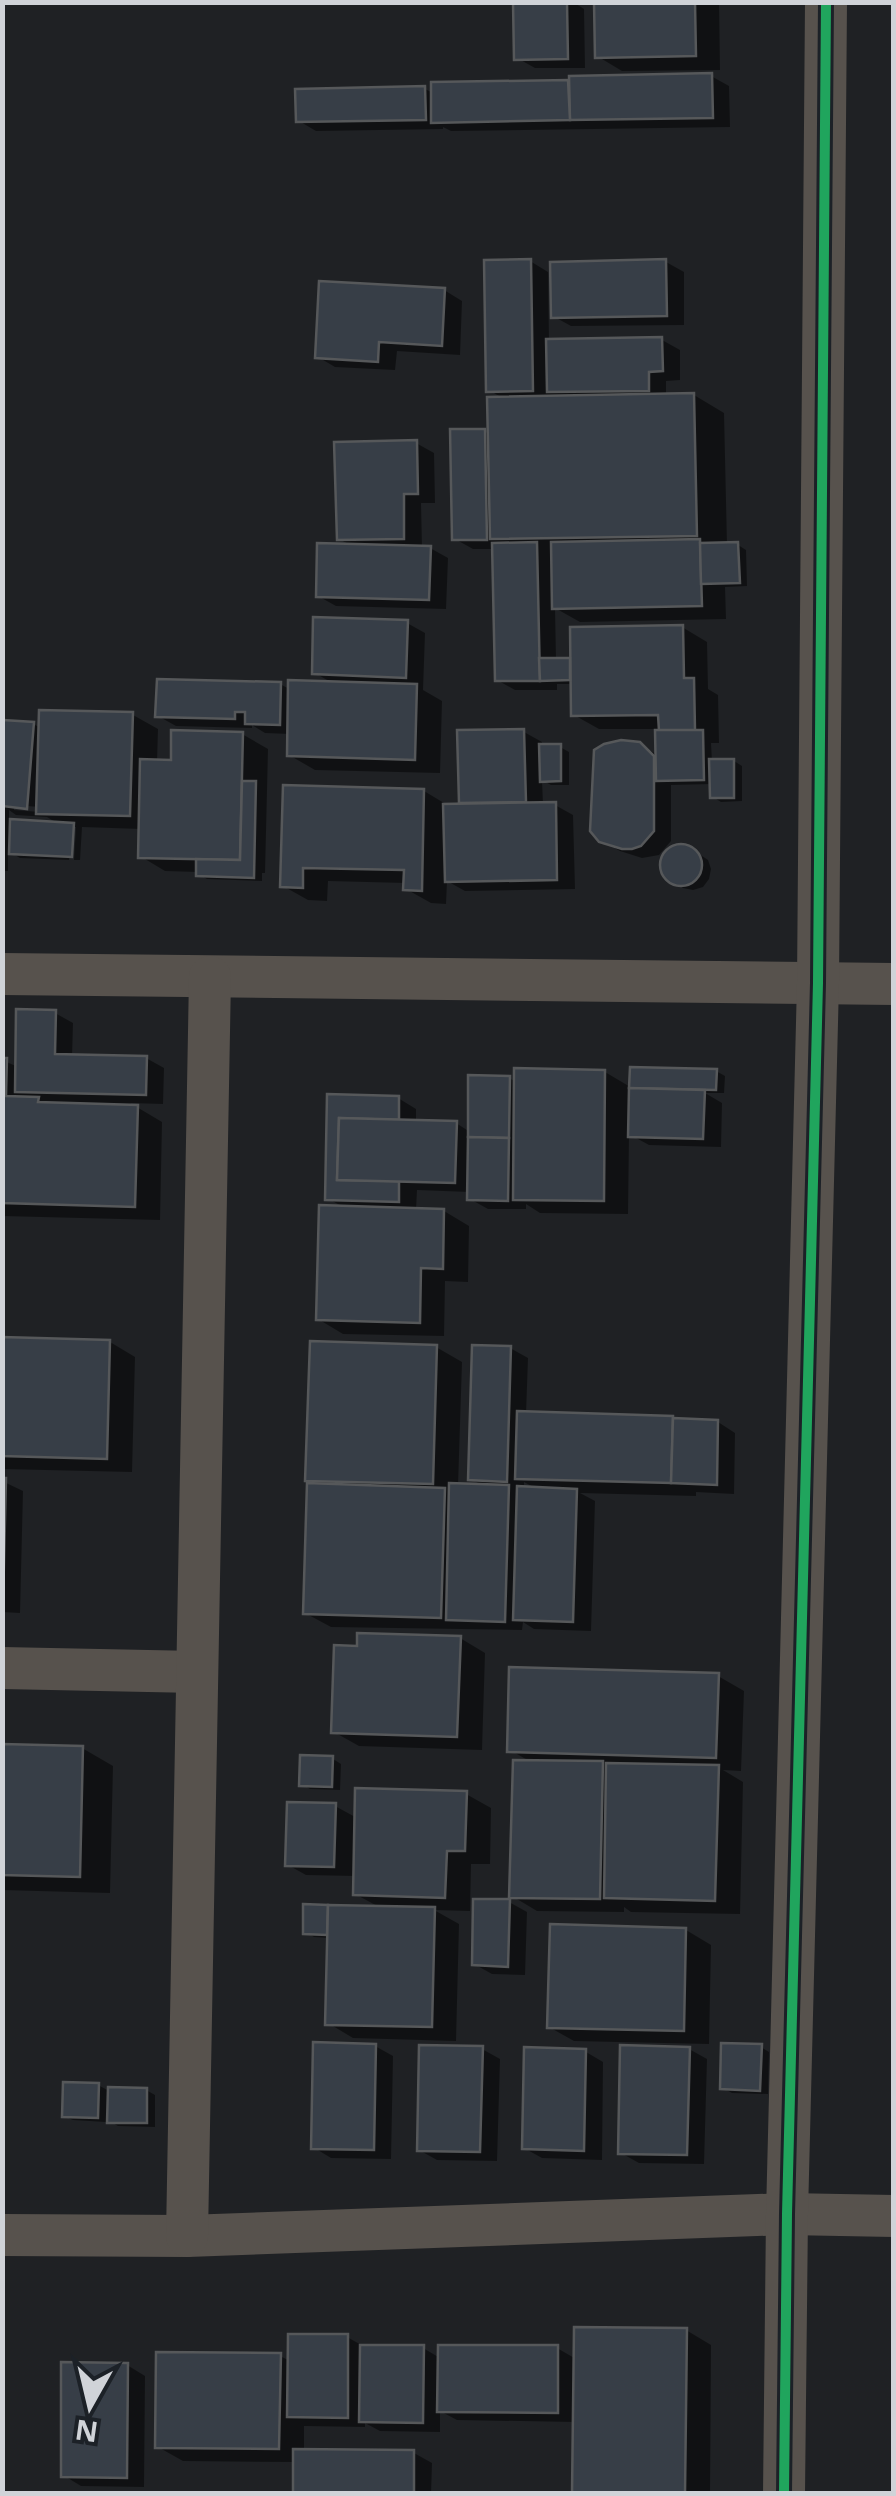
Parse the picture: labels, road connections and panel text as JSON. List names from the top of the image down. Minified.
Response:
{"north":"bottom"}
